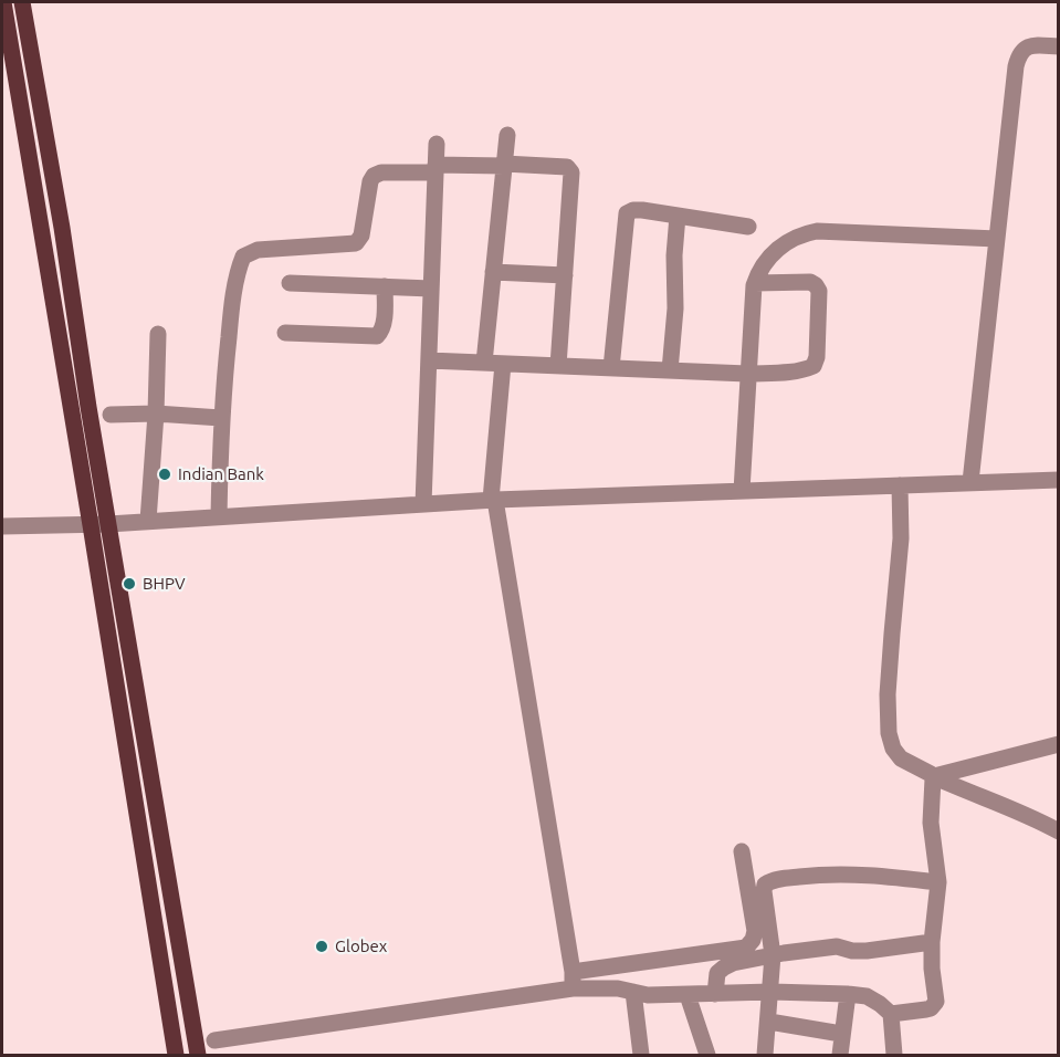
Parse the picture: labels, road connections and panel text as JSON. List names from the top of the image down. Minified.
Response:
{"places":["Indian Bank","BHPV","Globex"]}
